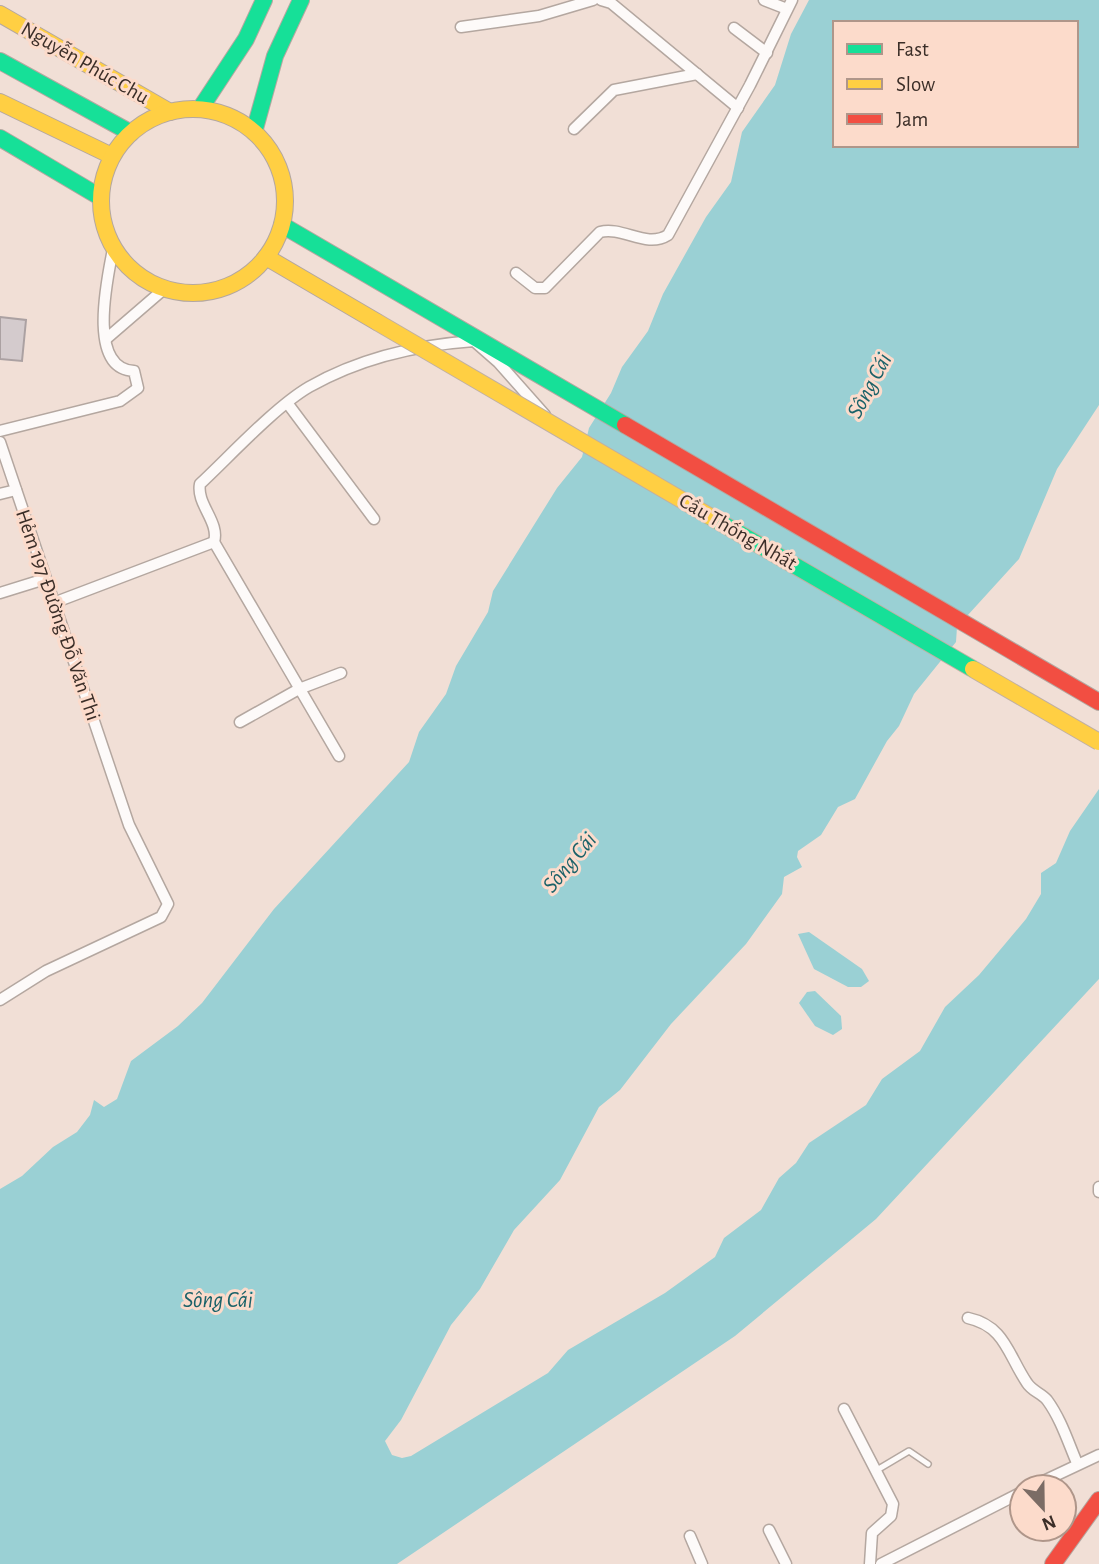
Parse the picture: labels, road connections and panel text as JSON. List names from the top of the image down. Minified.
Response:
{"streets":{"main road":["Nguyễn Phúc Chu","Cầu Thống Nhất"],"street":["Hẻm 197 Đường Đỗ Văn Thi"]},"crossings":[["Nguyễn Phúc Chu","Cầu Thống Nhất"]],"water":["Sông Cái"],"legend":["Fast","Slow","Jam"],"north":"bottom"}
